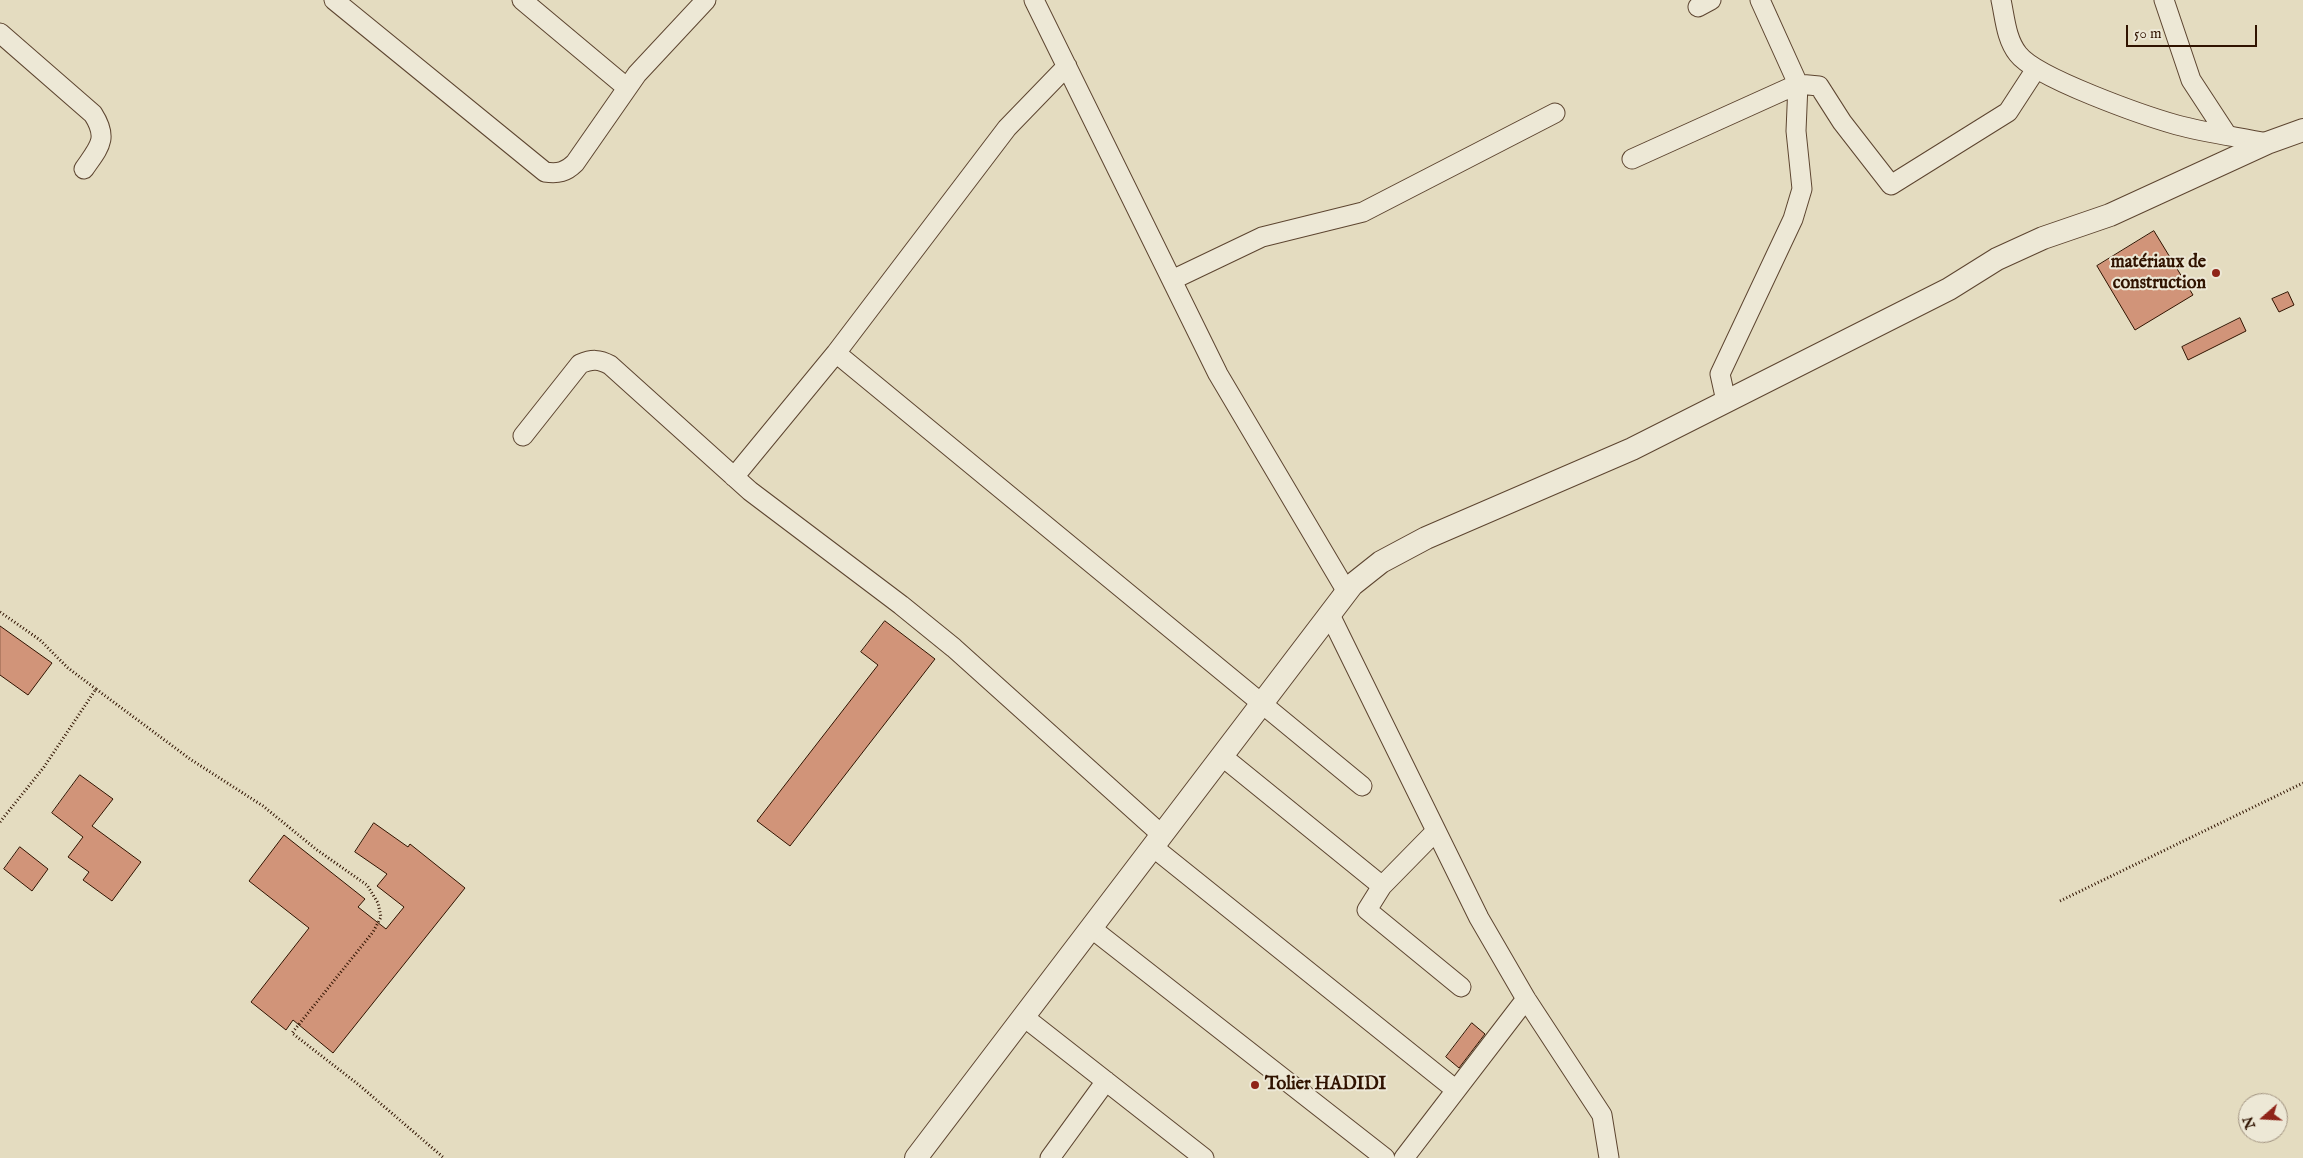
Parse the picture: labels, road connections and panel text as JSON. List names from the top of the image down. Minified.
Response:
{"places":["matériaux de construction","Tolier HADIDI"],"scale_bar":"50 m","north":"left"}
